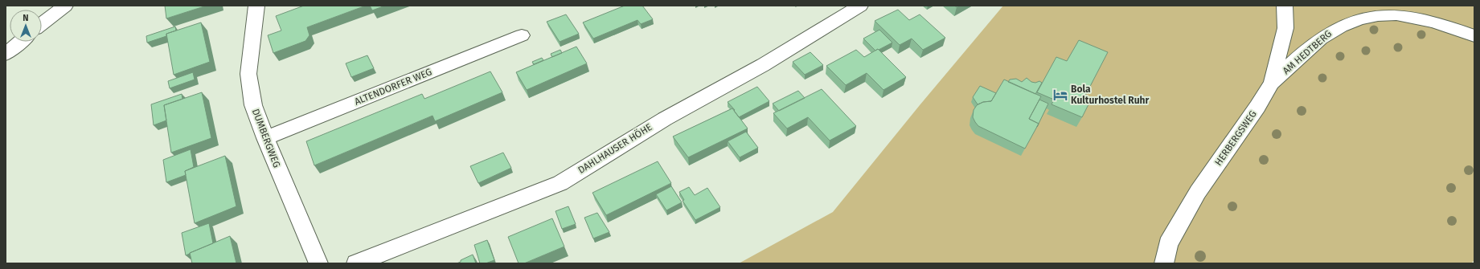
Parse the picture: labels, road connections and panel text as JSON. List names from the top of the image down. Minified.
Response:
{"streets":{"street":["AM HEDTBERG","ALTENDORFER WEG","DUMBERGWEG","HERBERGSWEG","DAHLHAUSER HÖHE"]},"crossings":[["AM HEDTBERG","HERBERGSWEG"],["ALTENDORFER WEG","DUMBERGWEG"]],"places":{"hotel":["Bola Kulturhostel Ruhr"]},"north":"top"}
